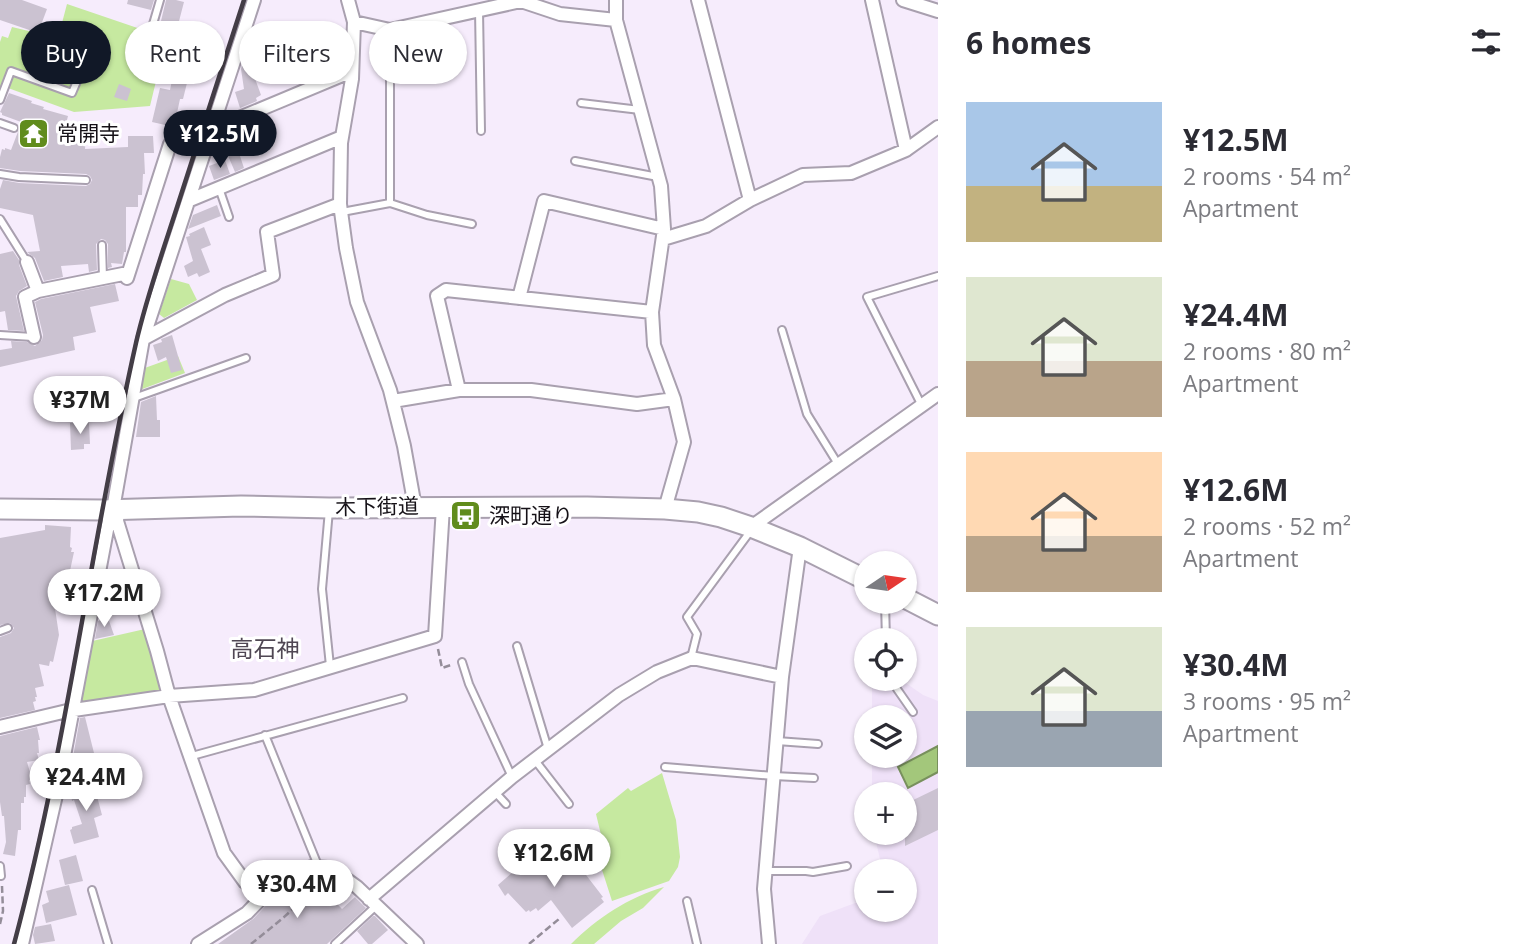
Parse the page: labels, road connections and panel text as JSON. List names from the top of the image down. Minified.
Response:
{"streets":{"main road":["木下街道"]},"districts":["高石神"],"places":{"temple":["常開寺"],"bus stop":["深町通り"]},"north":"right","page":{"heading":"6 homes","chip":["Buy","Rent","Filters","New"],"list":[{"name":"¥12.5M","note":"2 rooms · 54 m² · Apartment"},{"name":"¥24.4M","note":"2 rooms · 80 m² · Apartment"},{"name":"¥12.6M","note":"2 rooms · 52 m² · Apartment"},{"name":"¥30.4M","note":"3 rooms · 95 m² · Apartment"}],"price":["¥12.5M","¥37M","¥17.2M","¥24.4M","¥12.6M","¥30.4M"],"map_buttons":["+","−"]}}
